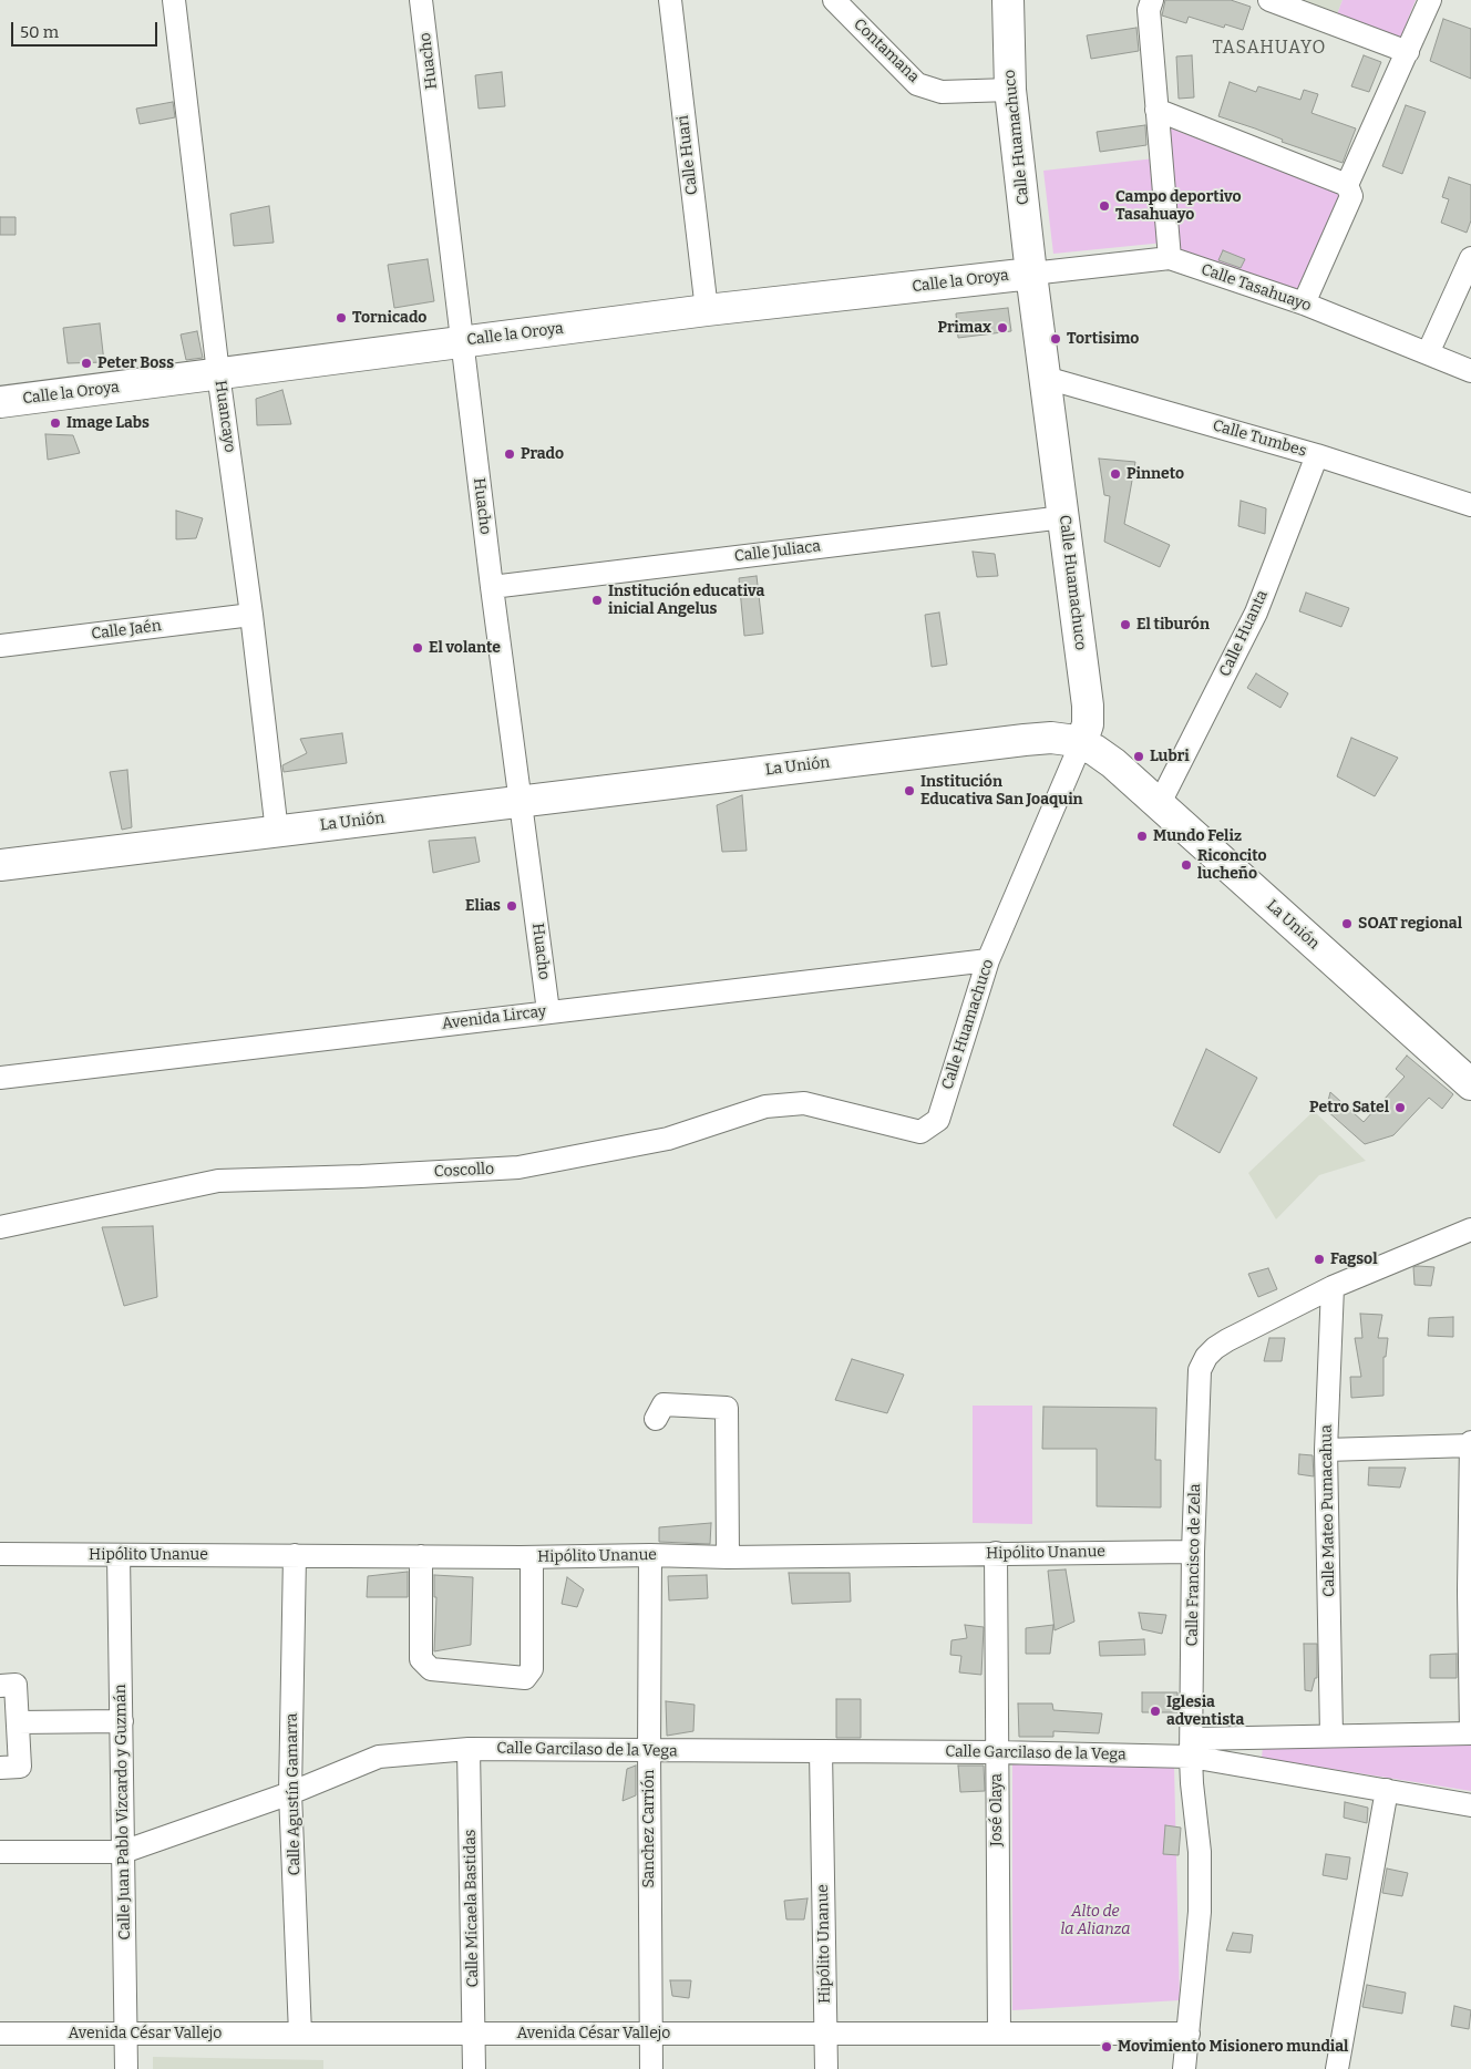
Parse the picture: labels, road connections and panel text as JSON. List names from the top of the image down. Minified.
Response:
{"streets":{"street":["Contamana","Huacho","Calle Huamachuco","Calle Huari","Calle la Oroya","Calle Tasahuayo","Huancayo","Calle Tumbes","Calle Juliaca","Calle Jaén","Calle Huanta","La Unión","Avenida Lircay","Coscollo","Calle Mateo Pumacahua","Hipólito Unanue","Calle Francisco de Zela","Calle Garcilaso de la Vega","Calle Agustín Gamarra","José Olaya","Calle Juan Pablo Vizcardo y Guzmán","Sanchez Carrión","Calle Micaela Bastidas","Avenida César Vallejo"]},"crossings":[["Contamana","Calle Huamachuco"],["Huacho","Calle la Oroya"],["Huacho","Calle Juliaca"],["Huacho","La Unión"],["Huacho","Avenida Lircay"],["Calle Huamachuco","Calle la Oroya"],["Calle Huamachuco","Calle Tasahuayo"],["Calle Huamachuco","Calle Tumbes"],["Calle Huamachuco","Calle Juliaca"],["Calle Huamachuco","La Unión"],["Calle Huamachuco","Avenida Lircay"],["Calle Huamachuco","Coscollo"],["Calle Huari","Calle la Oroya"],["Calle la Oroya","Calle Tasahuayo"],["Calle la Oroya","Huancayo"],["Huancayo","Calle Jaén"],["Huancayo","La Unión"],["Calle Tumbes","Calle Huanta"],["Calle Huanta","La Unión"],["Calle Mateo Pumacahua","Calle Francisco de Zela"],["Hipólito Unanue","Calle Francisco de Zela"],["Hipólito Unanue","Calle Garcilaso de la Vega"],["Hipólito Unanue","Calle Agustín Gamarra"],["Hipólito Unanue","José Olaya"],["Hipólito Unanue","Calle Juan Pablo Vizcardo y Guzmán"],["Hipólito Unanue","Sanchez Carrión"],["Hipólito Unanue","Avenida César Vallejo"],["Calle Francisco de Zela","Calle Garcilaso de la Vega"],["Calle Francisco de Zela","Avenida César Vallejo"],["Calle Garcilaso de la Vega","Calle Agustín Gamarra"],["Calle Garcilaso de la Vega","José Olaya"],["Calle Garcilaso de la Vega","Calle Juan Pablo Vizcardo y Guzmán"],["Calle Garcilaso de la Vega","Sanchez Carrión"],["Calle Garcilaso de la Vega","Calle Micaela Bastidas"],["Calle Agustín Gamarra","Avenida César Vallejo"],["José Olaya","Avenida César Vallejo"],["Calle Juan Pablo Vizcardo y Guzmán","Avenida César Vallejo"],["Sanchez Carrión","Avenida César Vallejo"],["Calle Micaela Bastidas","Avenida César Vallejo"]],"districts":["TASAHUAYO"],"parks":["Alto de la Alianza"],"places":["Campo deportivo Tasahuayo","Tornicado","Primax","Tortisimo","Peter Boss","Image Labs","Prado","Pinneto","Institución educativa inicial Angelus","El tiburón","El volante","Lubri","Institución Educativa San Joaquin","Mundo Feliz","Riconcito lucheño","Elias","SOAT regional","Petro Satel","Fagsol","Iglesia adventista","Movimiento Misionero mundial"],"scale_bar":"50 m"}
